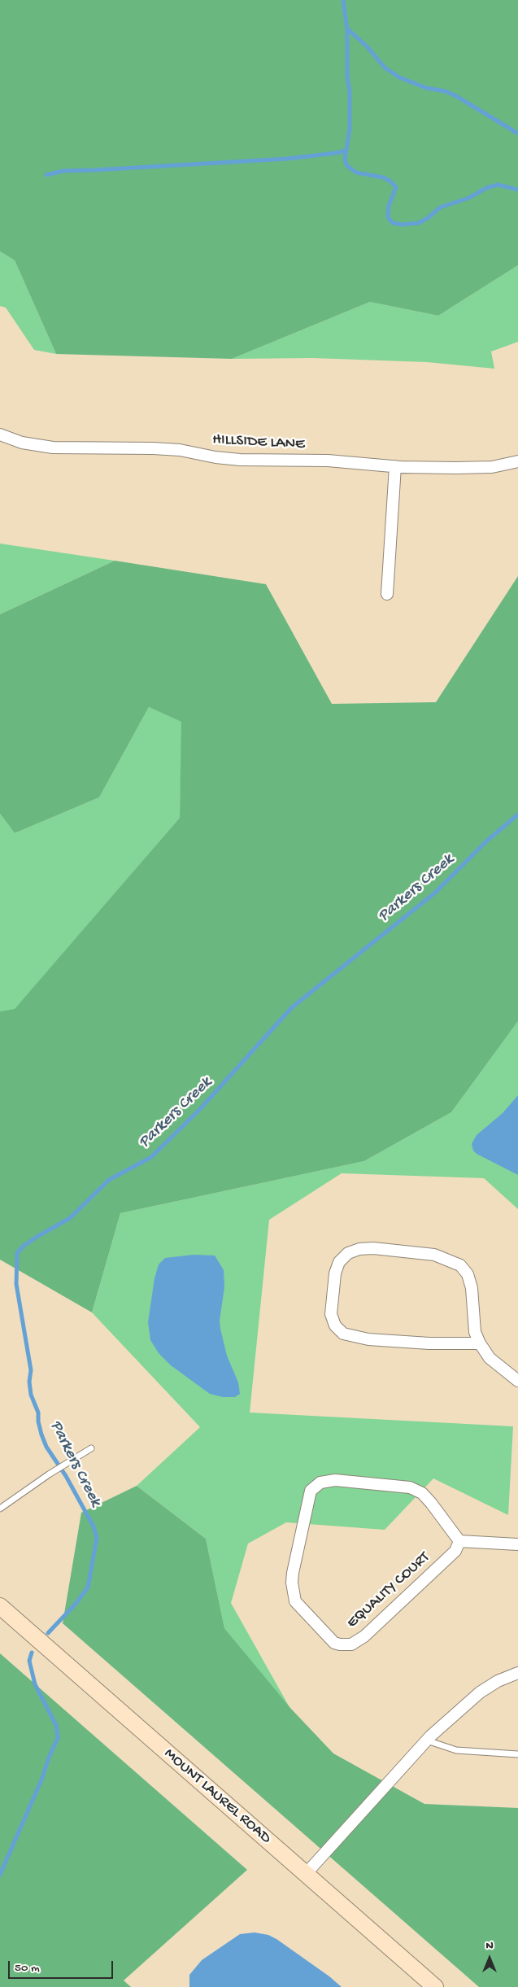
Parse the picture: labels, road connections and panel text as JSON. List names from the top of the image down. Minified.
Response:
{"streets":{"main road":["MOUNT LAUREL ROAD"],"street":["HILLSIDE LANE","EQUALITY COURT"]},"water":["Parkers Creek"],"scale_bar":"50 m","north":"top"}
